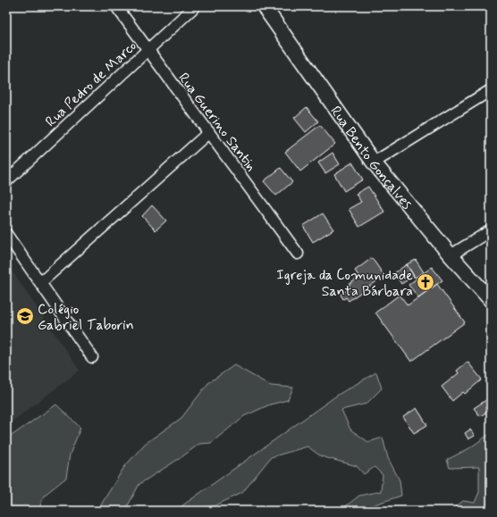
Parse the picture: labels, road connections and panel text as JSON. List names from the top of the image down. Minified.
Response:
{"streets":{"street":["Rua Pedro de Marco","Rua Guerino Santin","Rua Bento Gonçalves"]},"crossings":[["Rua Pedro de Marco","Rua Guerino Santin"]],"places":{"church":["Igreja da Comunidade Santa Bárbara"],"school or university":["Colégio Gabriel Taborin"]}}
